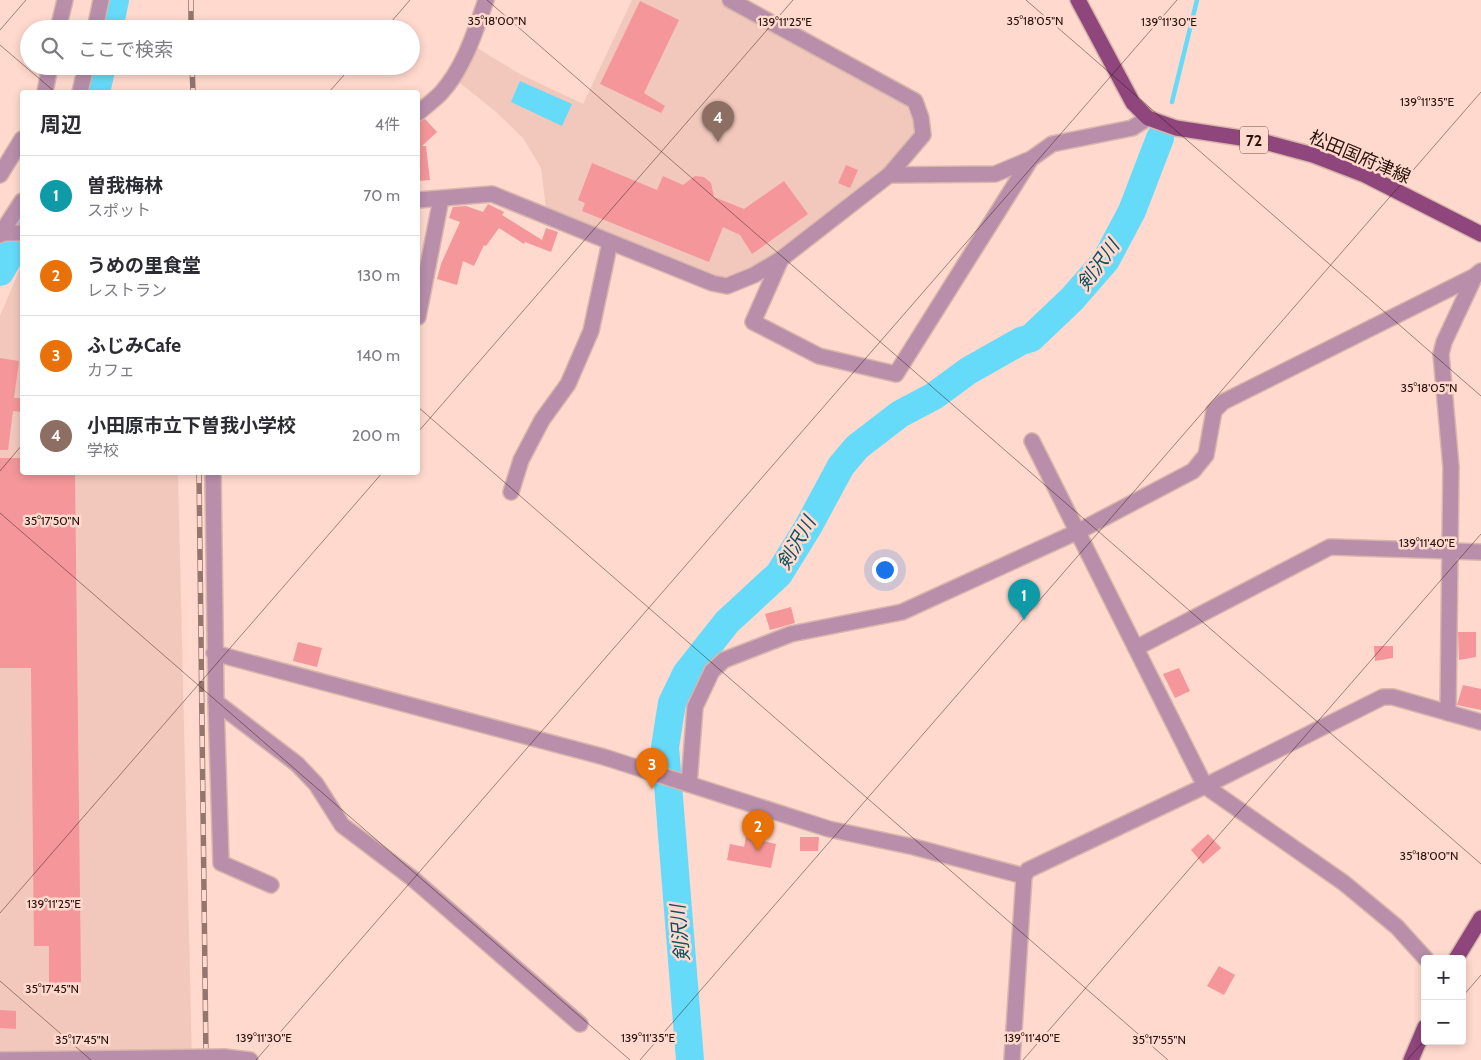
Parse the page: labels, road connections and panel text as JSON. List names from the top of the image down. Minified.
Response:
{"streets":{"main road":["72","松田国府津線"]},"water":["剣沢川"],"page":{"search":"ここで検索","heading":["周辺","4件"],"pins":["4","1","3","2"],"list":[{"mark":"1","name":"曽我梅林","note":"スポット","value":"70 m"},{"mark":"2","name":"うめの里食堂","note":"レストラン","value":"130 m"},{"mark":"3","name":"ふじみCafe","note":"カフェ","value":"140 m"},{"mark":"4","name":"小田原市立下曽我小学校","note":"学校","value":"200 m"}],"map_buttons":["+","−"]},"coordinates":["35°18'00\"N","35°18'05\"N","139°11'25\"E","139°11'30\"E","139°11'35\"E","35°17'50\"N","139°11'40\"E","35°17'45\"N","35°17'55\"N"]}
